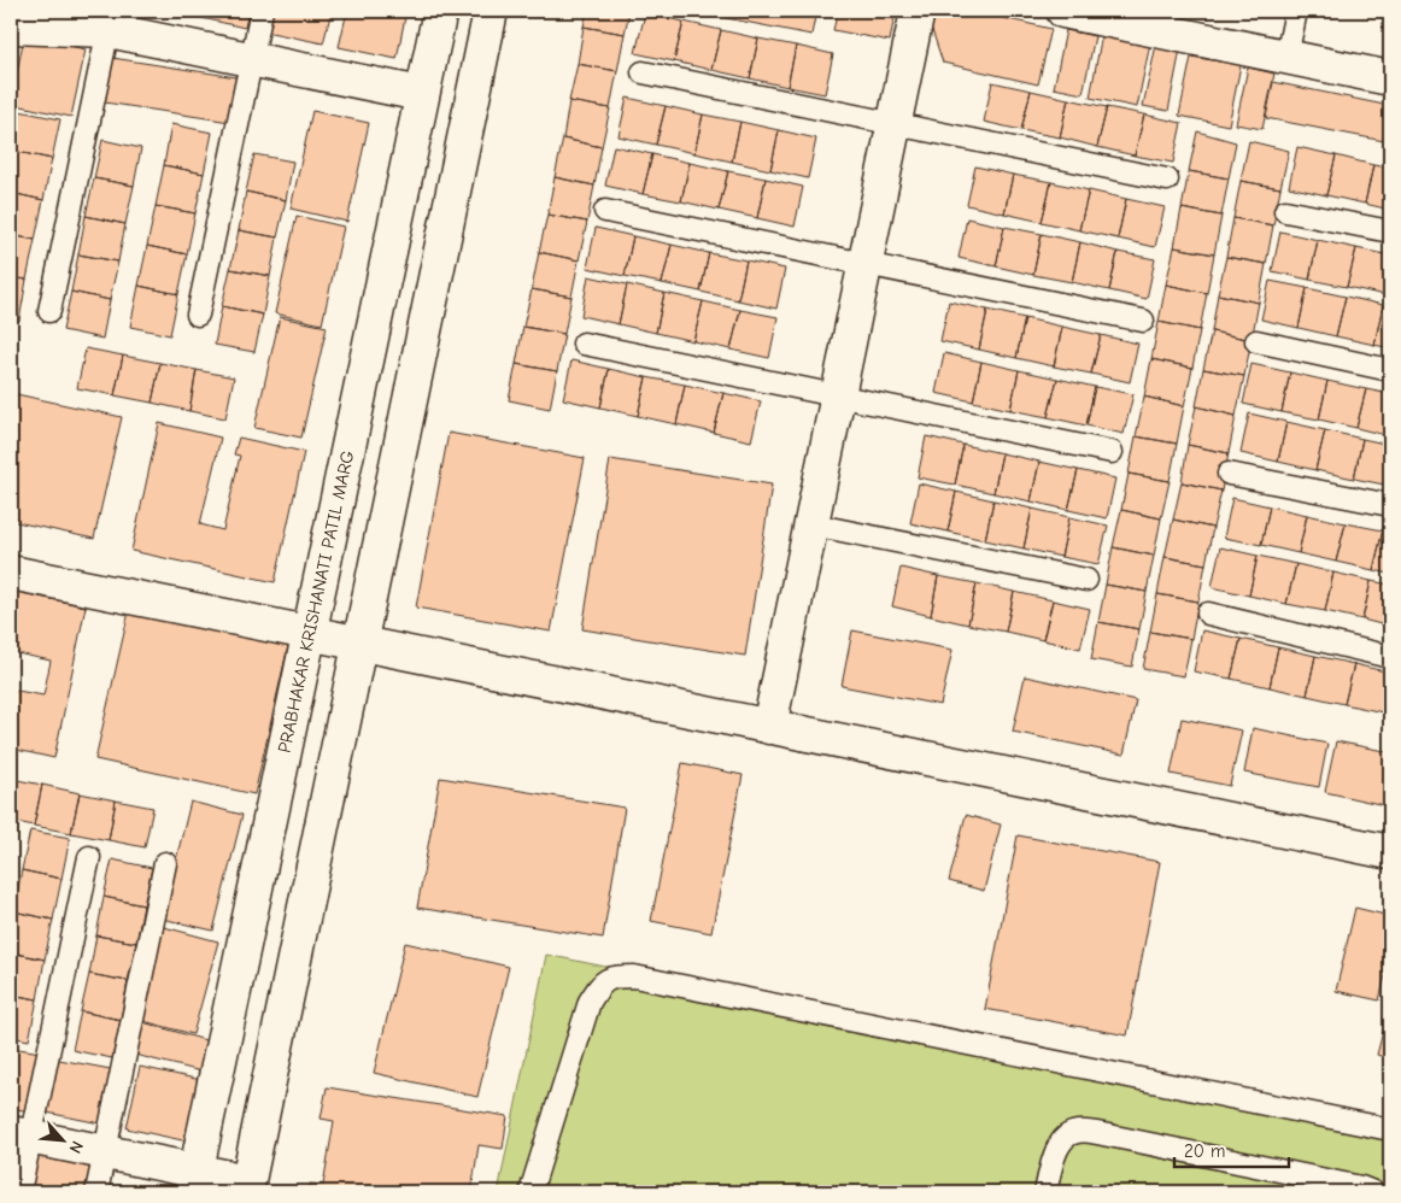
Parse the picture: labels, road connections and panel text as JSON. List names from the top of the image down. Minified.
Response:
{"streets":{"street":["PRABHAKAR KRISHANATI PATIL MARG"]},"scale_bar":"20 m","north":"bottom right"}
